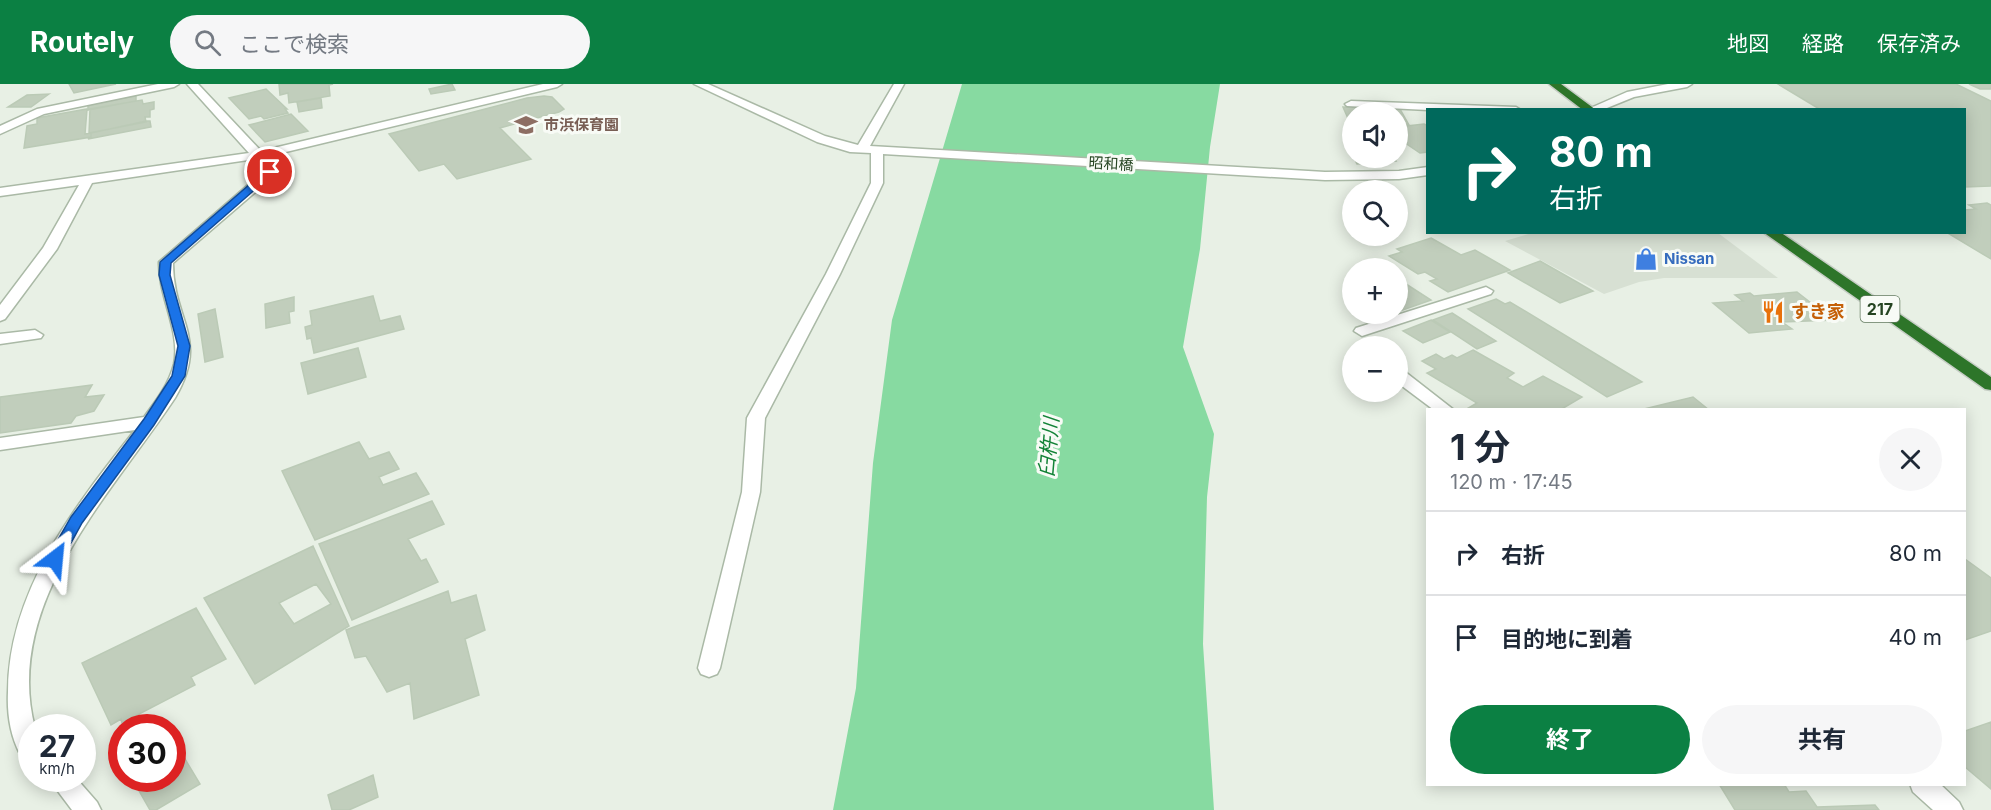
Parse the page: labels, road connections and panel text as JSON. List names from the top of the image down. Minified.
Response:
{"streets":{"highway":["217"],"street":["昭和橋"]},"water":["臼杵川"],"places":{"school or university":["市浜保育園"],"shop":["Nissan"],"restaurant":["すき家"]},"page":{"header":"Routely","search":"ここで検索","nav":["地図","経路","保存済み"],"map_buttons":["+","−"],"turn":["80 m","右折"],"heading":["1 分","120 m · 17:45"],"list":[{"name":"右折","value":"80 m"},{"name":"目的地に到着","value":"40 m"}],"buttons":["終了","共有"],"speed":"27 km/h","limit":"30"}}
